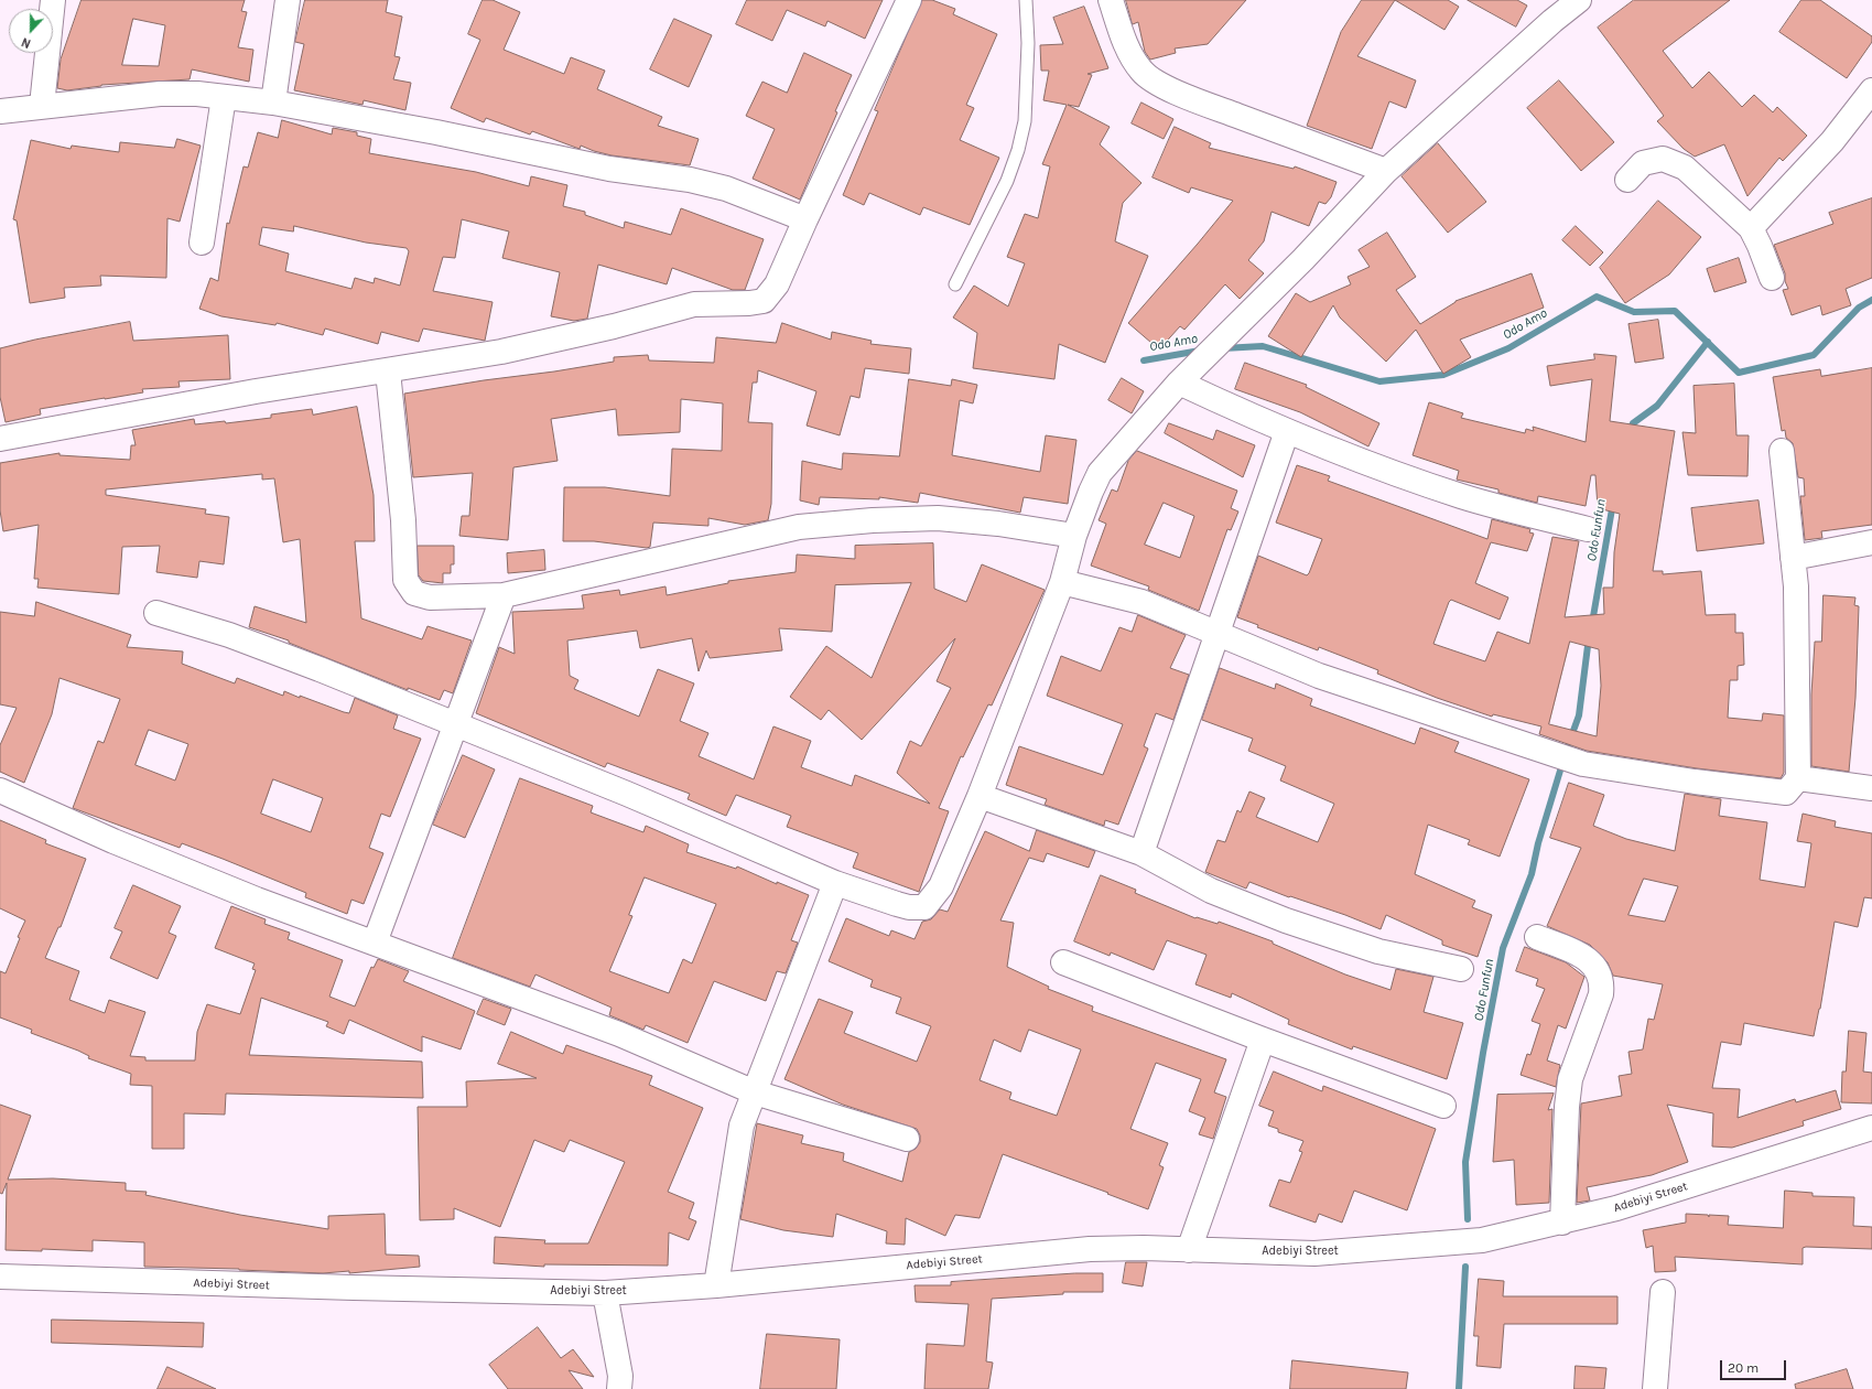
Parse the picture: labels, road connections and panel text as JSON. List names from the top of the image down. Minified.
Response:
{"streets":{"street":["Adebiyi Street"]},"water":["Odo Amo","Odo Funfun"],"scale_bar":"20 m","north":"bottom"}
